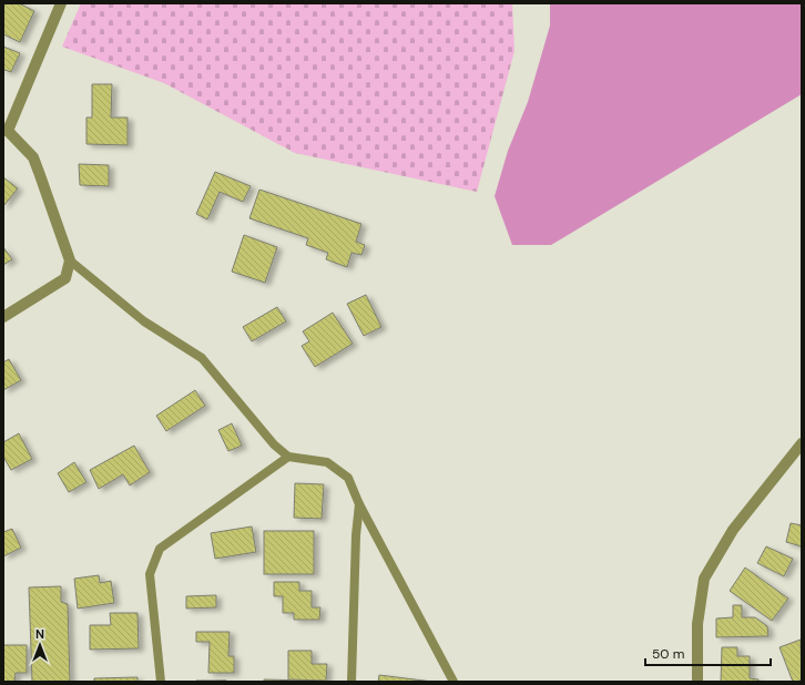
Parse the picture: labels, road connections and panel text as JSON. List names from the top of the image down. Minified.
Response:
{"scale_bar":"50 m","north":"top"}
